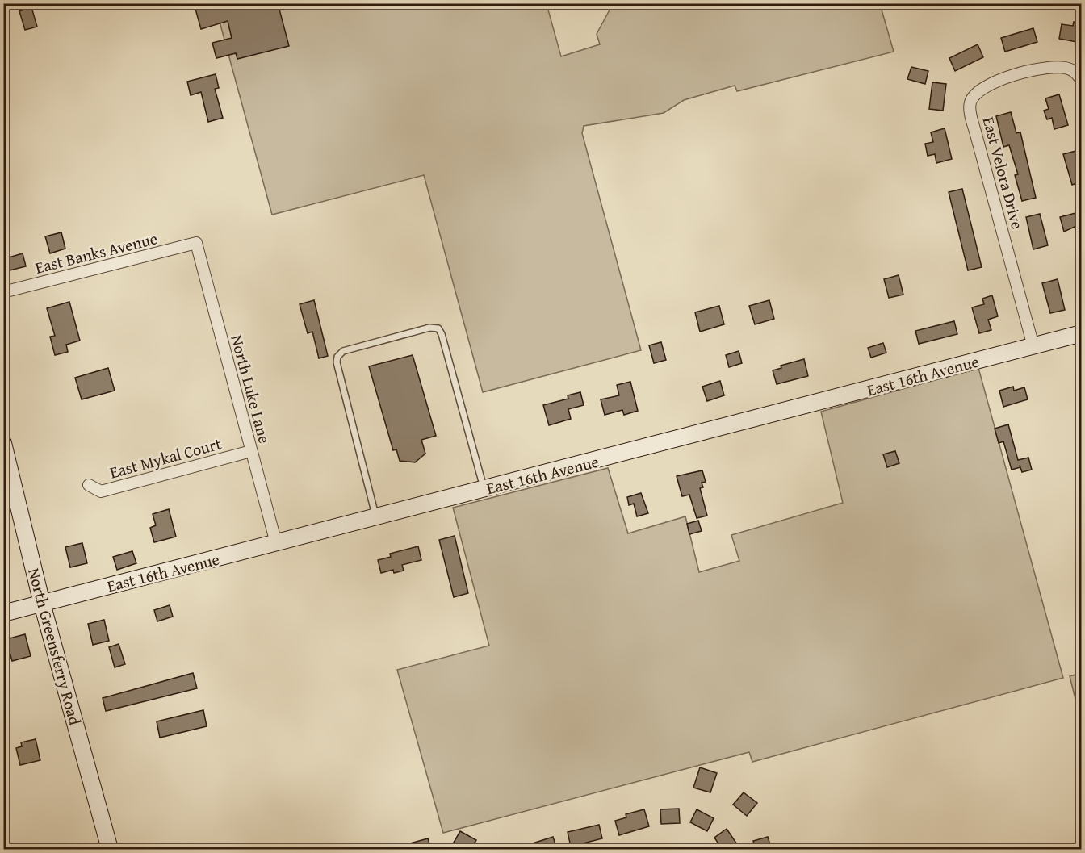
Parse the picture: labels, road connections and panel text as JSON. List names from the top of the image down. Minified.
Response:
{"streets":{"street":["East Velora Drive","East Banks Avenue","East 16th Avenue","North Luke Lane","East Mykal Court","North Greensferry Road"]},"crossings":[["East Velora Drive","East 16th Avenue"],["East Banks Avenue","North Luke Lane"],["East 16th Avenue","North Luke Lane"],["East 16th Avenue","North Greensferry Road"],["North Luke Lane","East Mykal Court"]]}
